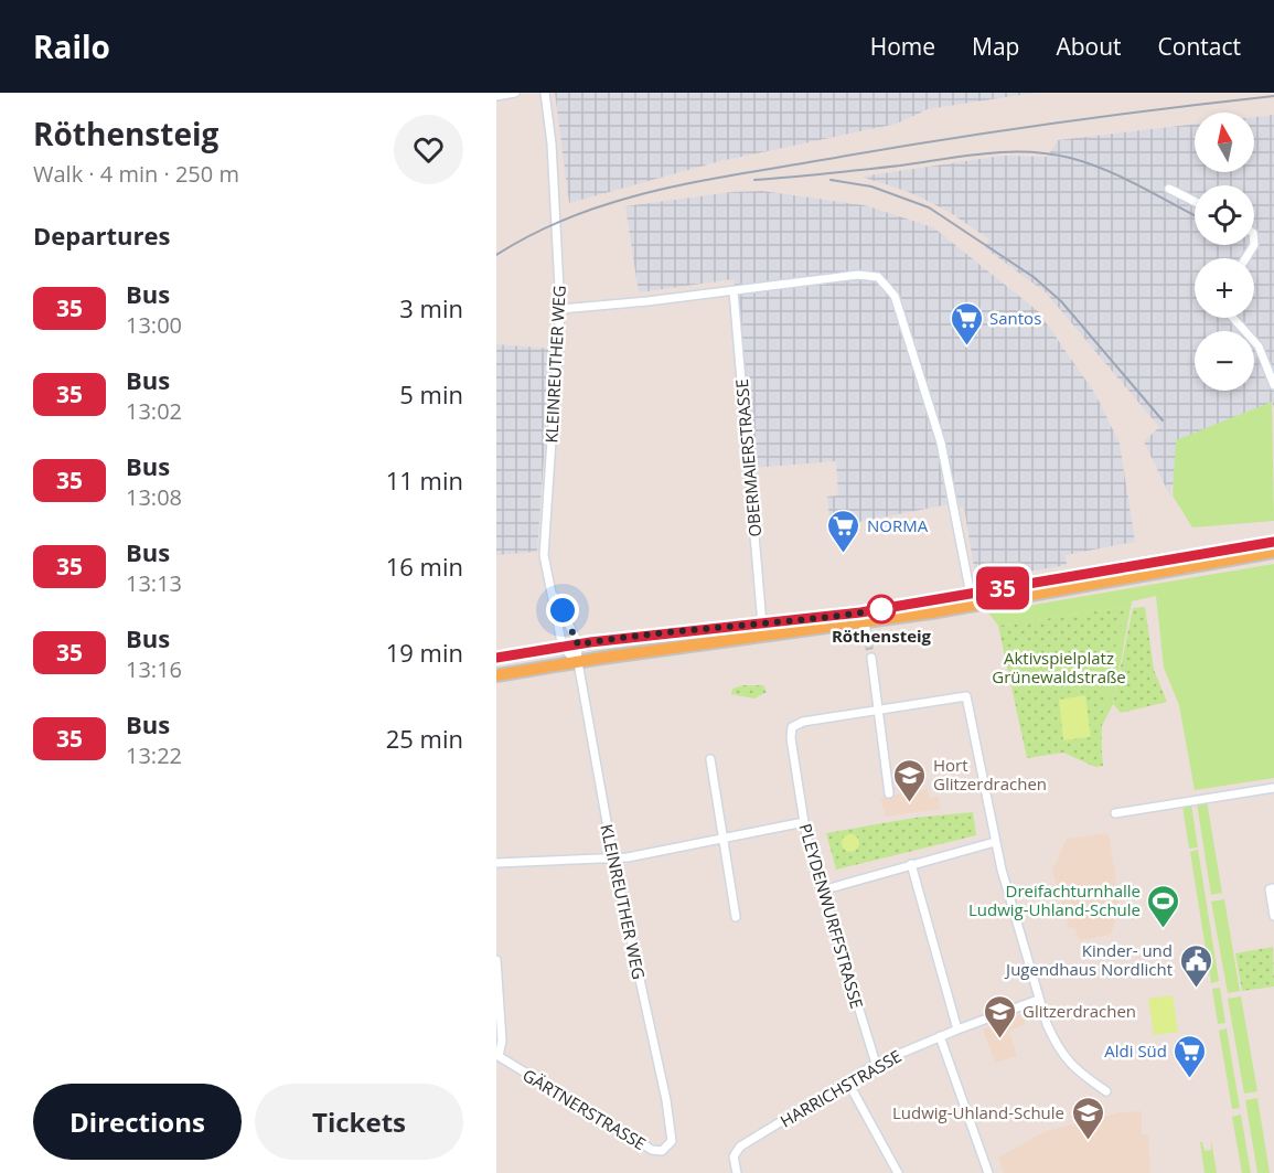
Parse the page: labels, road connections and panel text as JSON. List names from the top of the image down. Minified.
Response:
{"streets":{"street":["KLEINREUTHER WEG","OBERMAIERSTRASSE","PLEYDENWURFFSTRASSE","HARRICHSTRASSE","GÄRTNERSTRASSE"]},"crossings":[["KLEINREUTHER WEG","GÄRTNERSTRASSE"],["PLEYDENWURFFSTRASSE","HARRICHSTRASSE"]],"parks":["Aktivspielplatz Grünewaldstraße"],"places":{"supermarket":["Santos","NORMA","Aldi Süd"],"other":["Röthensteig"],"school or university":["Hort Glitzerdrachen","Glitzerdrachen","Ludwig-Uhland-Schule"],"sports":["Dreifachturnhalle Ludwig-Uhland-Schule"],"public building":["Kinder- und Jugendhaus Nordlicht"]},"lines":["bus line 35"],"north":"top","page":{"header":"Railo","nav":["Home","Map","About","Contact"],"heading":[["Röthensteig","Walk · 4 min · 250 m"],"Departures"],"on_map":"35","map_buttons":["+","−"],"list":[{"mark":"35","name":"Bus","note":"13:00","value":"3 min"},{"mark":"35","name":"Bus","note":"13:02","value":"5 min"},{"mark":"35","name":"Bus","note":"13:08","value":"11 min"},{"mark":"35","name":"Bus","note":"13:13","value":"16 min"},{"mark":"35","name":"Bus","note":"13:16","value":"19 min"},{"mark":"35","name":"Bus","note":"13:22","value":"25 min"}],"buttons":["Directions","Tickets"]}}
